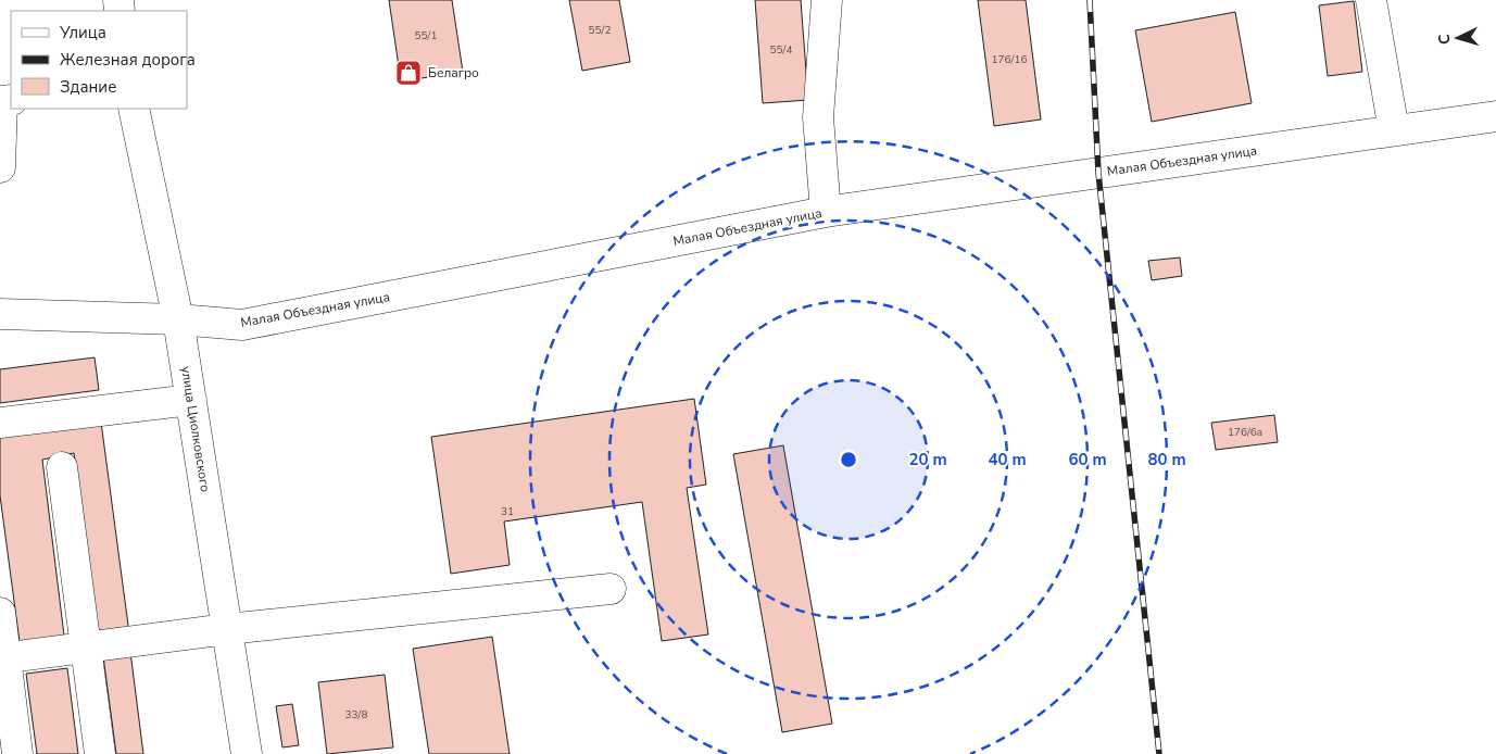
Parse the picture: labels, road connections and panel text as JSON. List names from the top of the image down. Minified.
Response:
{"streets":{"street":["Малая Объездная улица","улица Циолковского"]},"crossings":[["Малая Объездная улица","улица Циолковского"]],"places":{"shop":["Белагро"]},"house_numbers":["55/2","55/1","55/4","176/16","176/6а","31","33/8"],"legend":["Улица","Железная дорога","Здание"],"north":"left","rings":["20 m","40 m","60 m","80 m"]}
